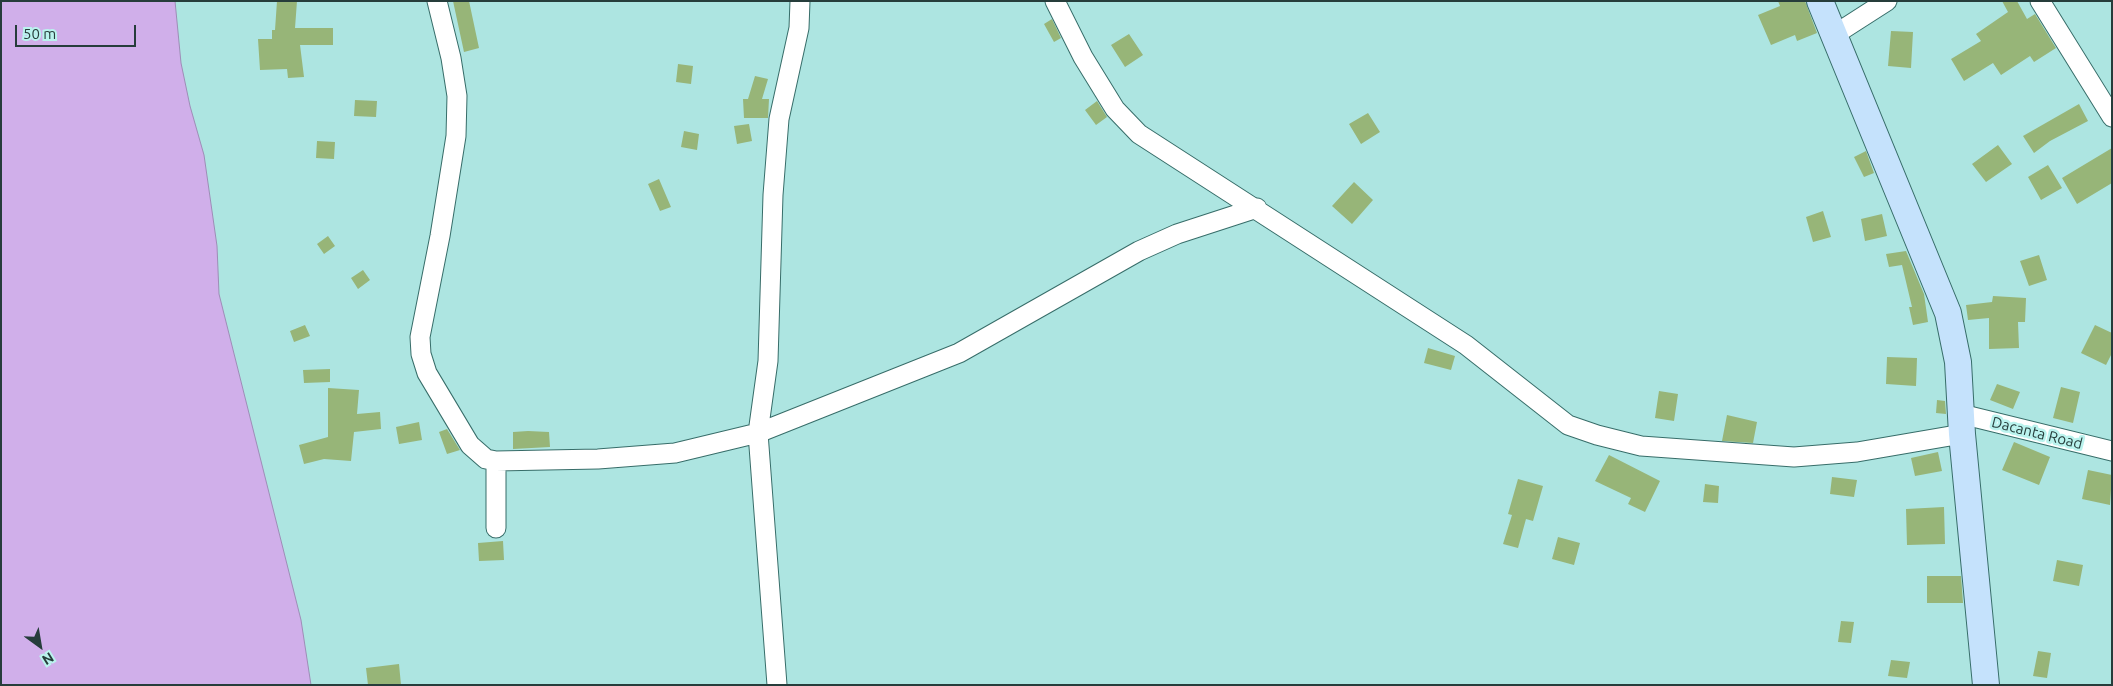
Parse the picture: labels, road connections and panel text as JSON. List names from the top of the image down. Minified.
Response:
{"streets":{"street":["Dacanta Road"]},"scale_bar":"50 m","north":"bottom right"}
